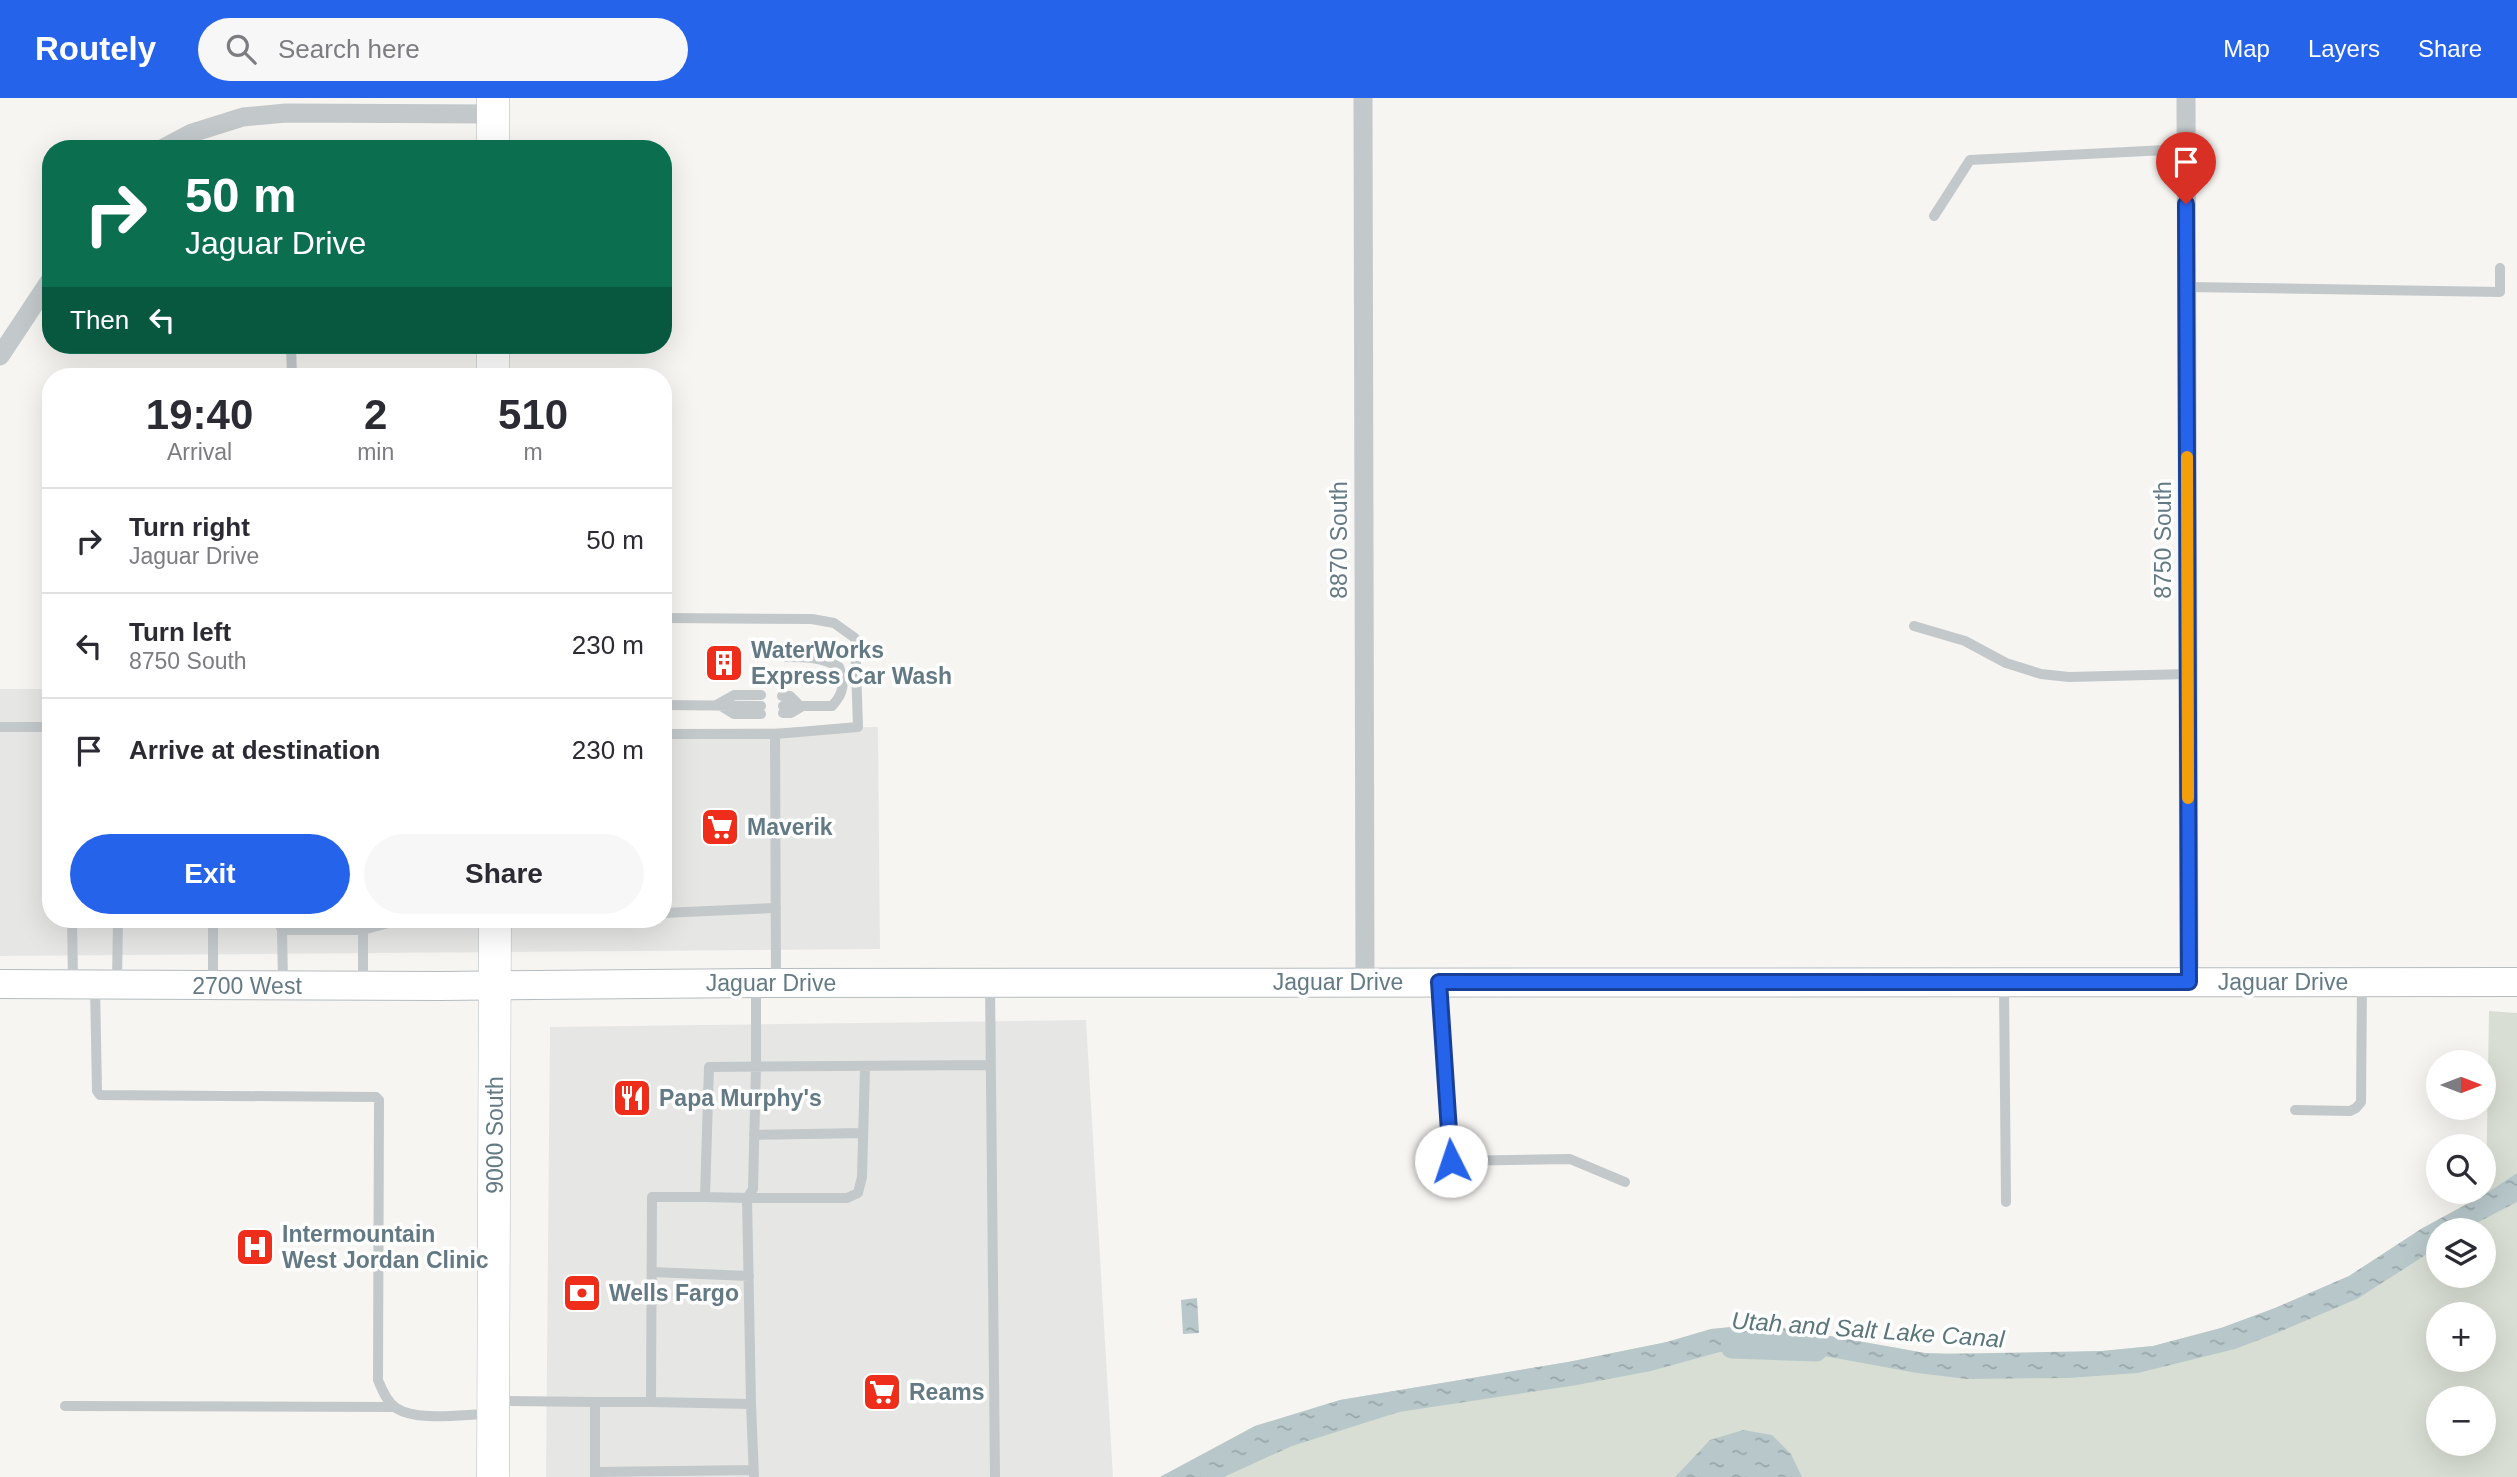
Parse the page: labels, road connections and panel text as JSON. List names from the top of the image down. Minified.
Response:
{"streets":{"main road":["Jaguar Drive","2700 West","9000 South"],"street":["8870 South","8750 South"]},"crossings":[["8870 South","Jaguar Drive"],["8750 South","Jaguar Drive"],["Jaguar Drive","2700 West"],["Jaguar Drive","9000 South"],["2700 West","9000 South"]],"water":["Utah and Salt Lake Canal"],"places":{"building":["WaterWorks Express Car Wash"],"supermarket":["Maverik","Reams"],"restaurant":["Papa Murphy's"],"hospital":["Intermountain West Jordan Clinic"],"bank":["Wells Fargo"]},"north":"right","page":{"header":"Routely","search":"Search here","nav":["Map","Layers","Share"],"turn":["50 m","Jaguar Drive"],"then":"Then","eta":["19:40","Arrival","2","min","510","m"],"list":[{"name":"Turn right","note":"Jaguar Drive","value":"50 m"},{"name":"Turn left","note":"8750 South","value":"230 m"},{"name":"Arrive at destination","value":"230 m"}],"buttons":["Exit","Share"],"map_buttons":["+","−"]}}
